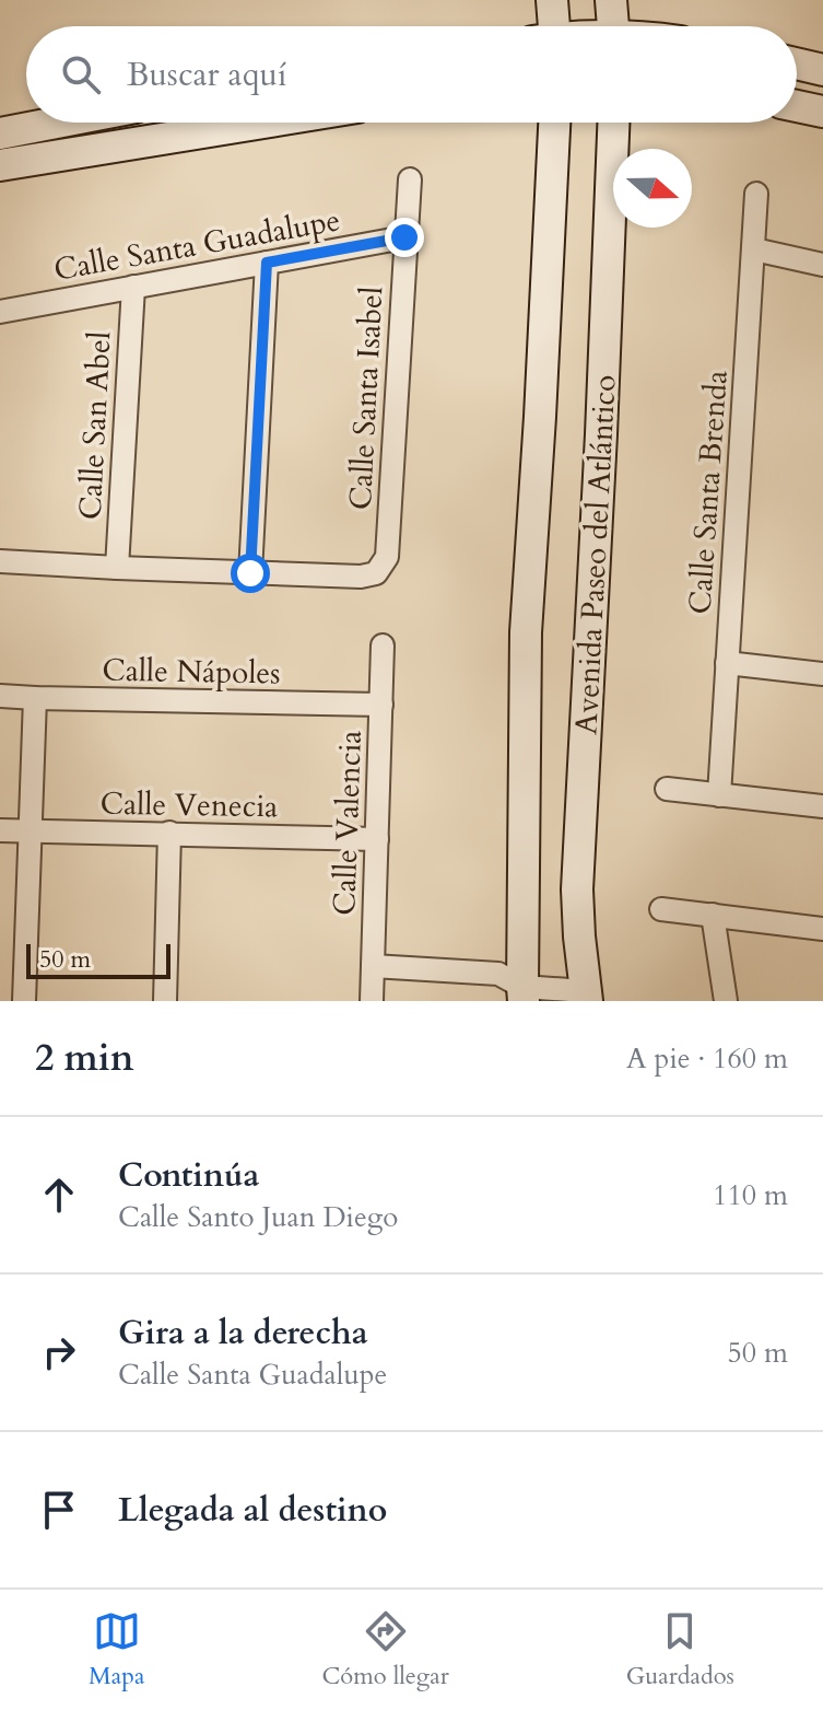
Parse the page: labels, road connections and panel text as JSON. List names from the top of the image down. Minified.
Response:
{"streets":{"street":["Calle Santa Guadalupe","Calle Santa Isabel","Calle San Abel","Calle Santa Brenda","Avenida Paseo del Atlántico","Calle Nápoles","Calle Venecia","Calle Valencia"]},"crossings":[["Calle Santa Guadalupe","Calle Santa Isabel"],["Calle Santa Guadalupe","Calle San Abel"],["Calle Nápoles","Calle Valencia"],["Calle Venecia","Calle Valencia"]],"scale_bar":"50 m","north":"right","page":{"search":"Buscar aquí","scale":"50 m","heading":["2 min","A pie · 160 m"],"list":[["Continúa","Calle Santo Juan Diego","110 m"],["Gira a la derecha","Calle Santa Guadalupe","50 m"],"Llegada al destino"],"nav":["Mapa","Cómo llegar","Guardados"]}}
